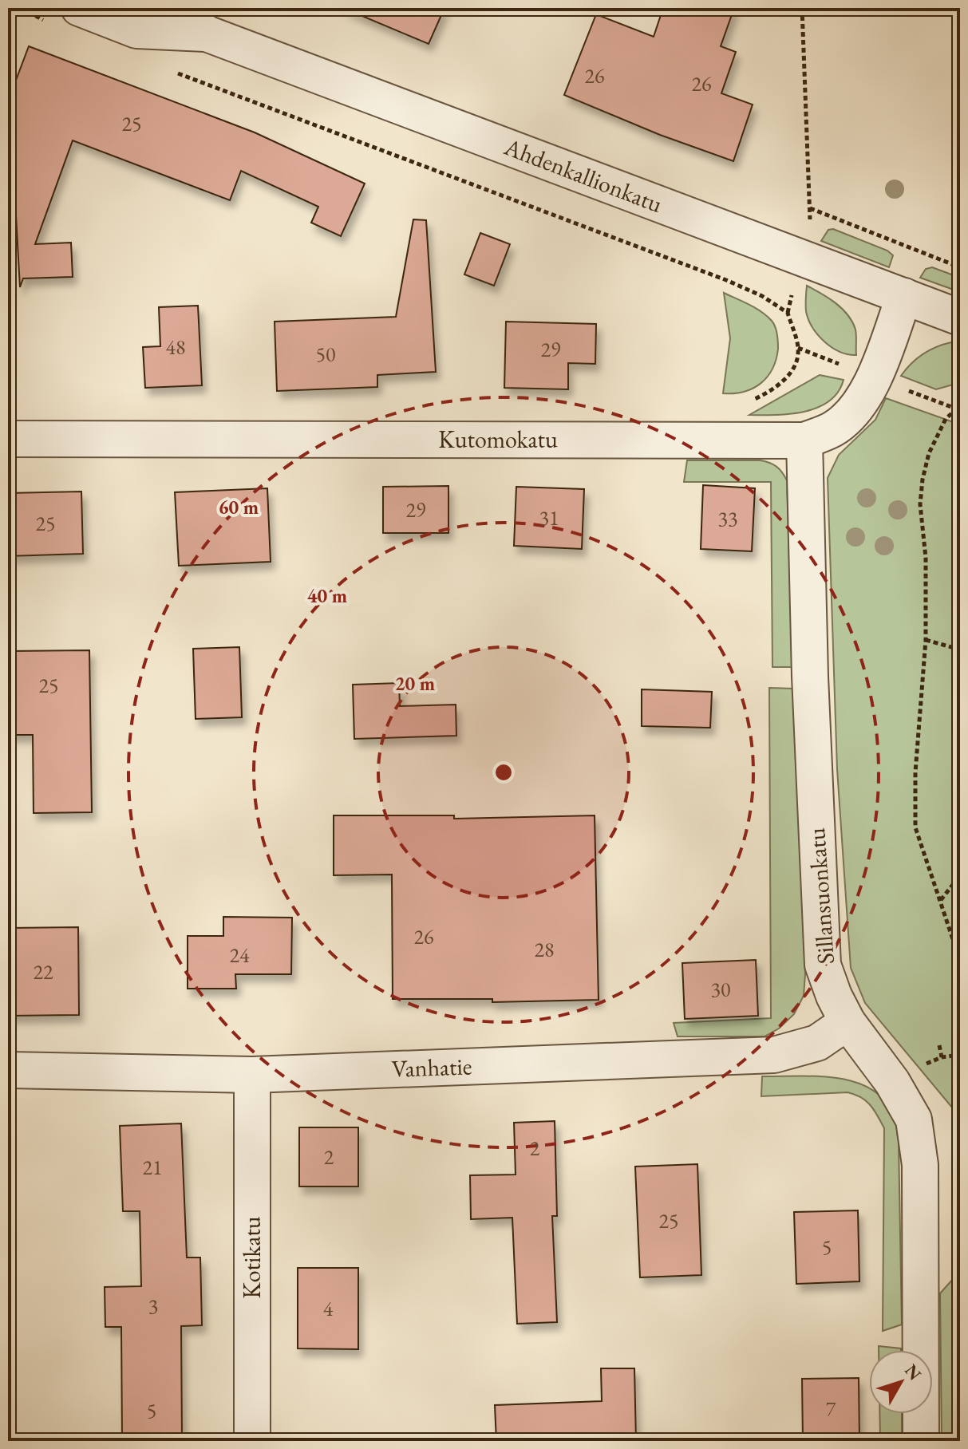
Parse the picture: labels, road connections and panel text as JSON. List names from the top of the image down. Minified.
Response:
{"streets":{"street":["Ahdenkallionkatu","Kutomokatu","Sillansuonkatu","Vanhatie","Kotikatu"]},"crossings":[["Ahdenkallionkatu","Kutomokatu"],["Kutomokatu","Sillansuonkatu"],["Sillansuonkatu","Vanhatie"],["Vanhatie","Kotikatu"]],"house_numbers":["26","26","25","48","29","50","29","31","33","25","25","26","28","24","22","30","2","2","21","25","5","3","4","7","5"],"north":"top right","rings":["60 m","40 m","20 m"]}
